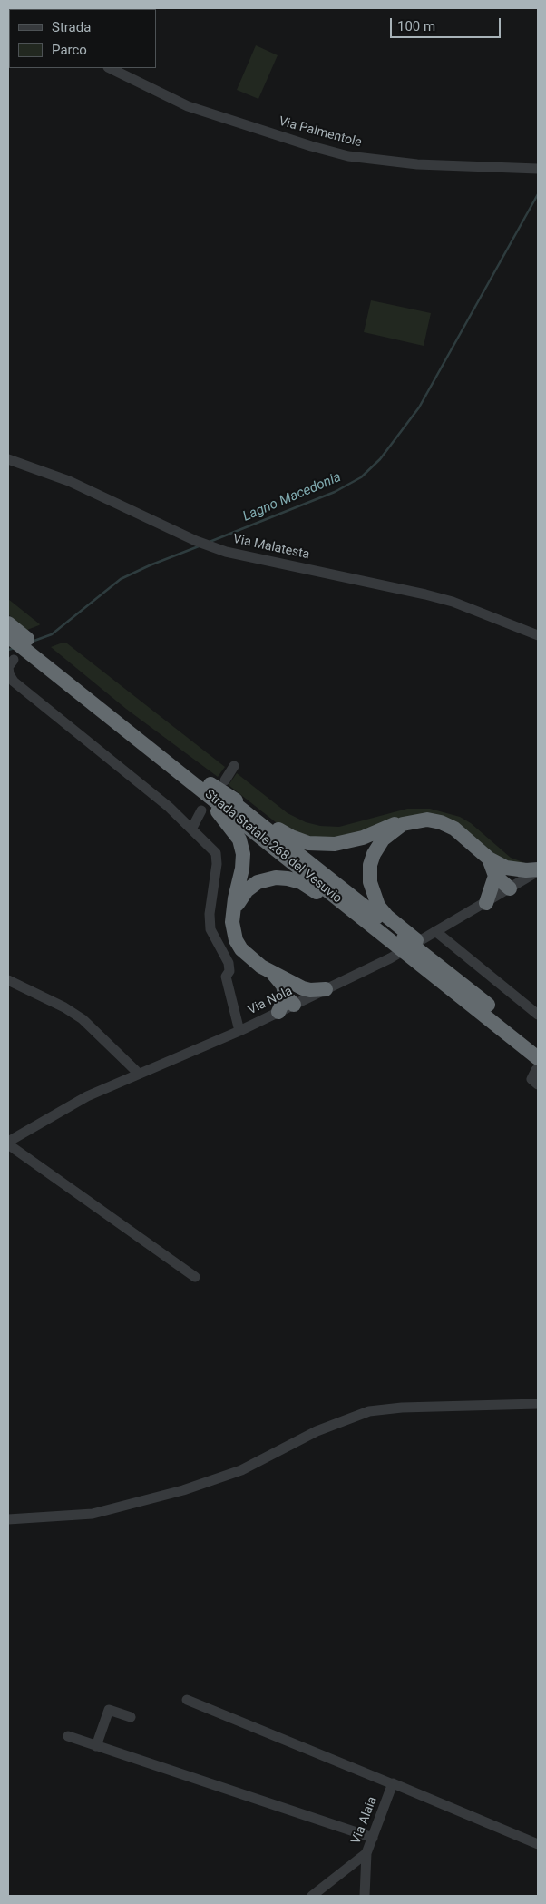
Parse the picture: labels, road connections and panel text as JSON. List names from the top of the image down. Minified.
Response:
{"streets":{"highway":["Strada Statale 268 del Vesuvio"],"street":["Via Palmentole","Via Malatesta","Via Nola","Via Alaia"]},"water":["Lagno Macedonia"],"legend":["Strada","Parco"],"scale_bar":"100 m"}
